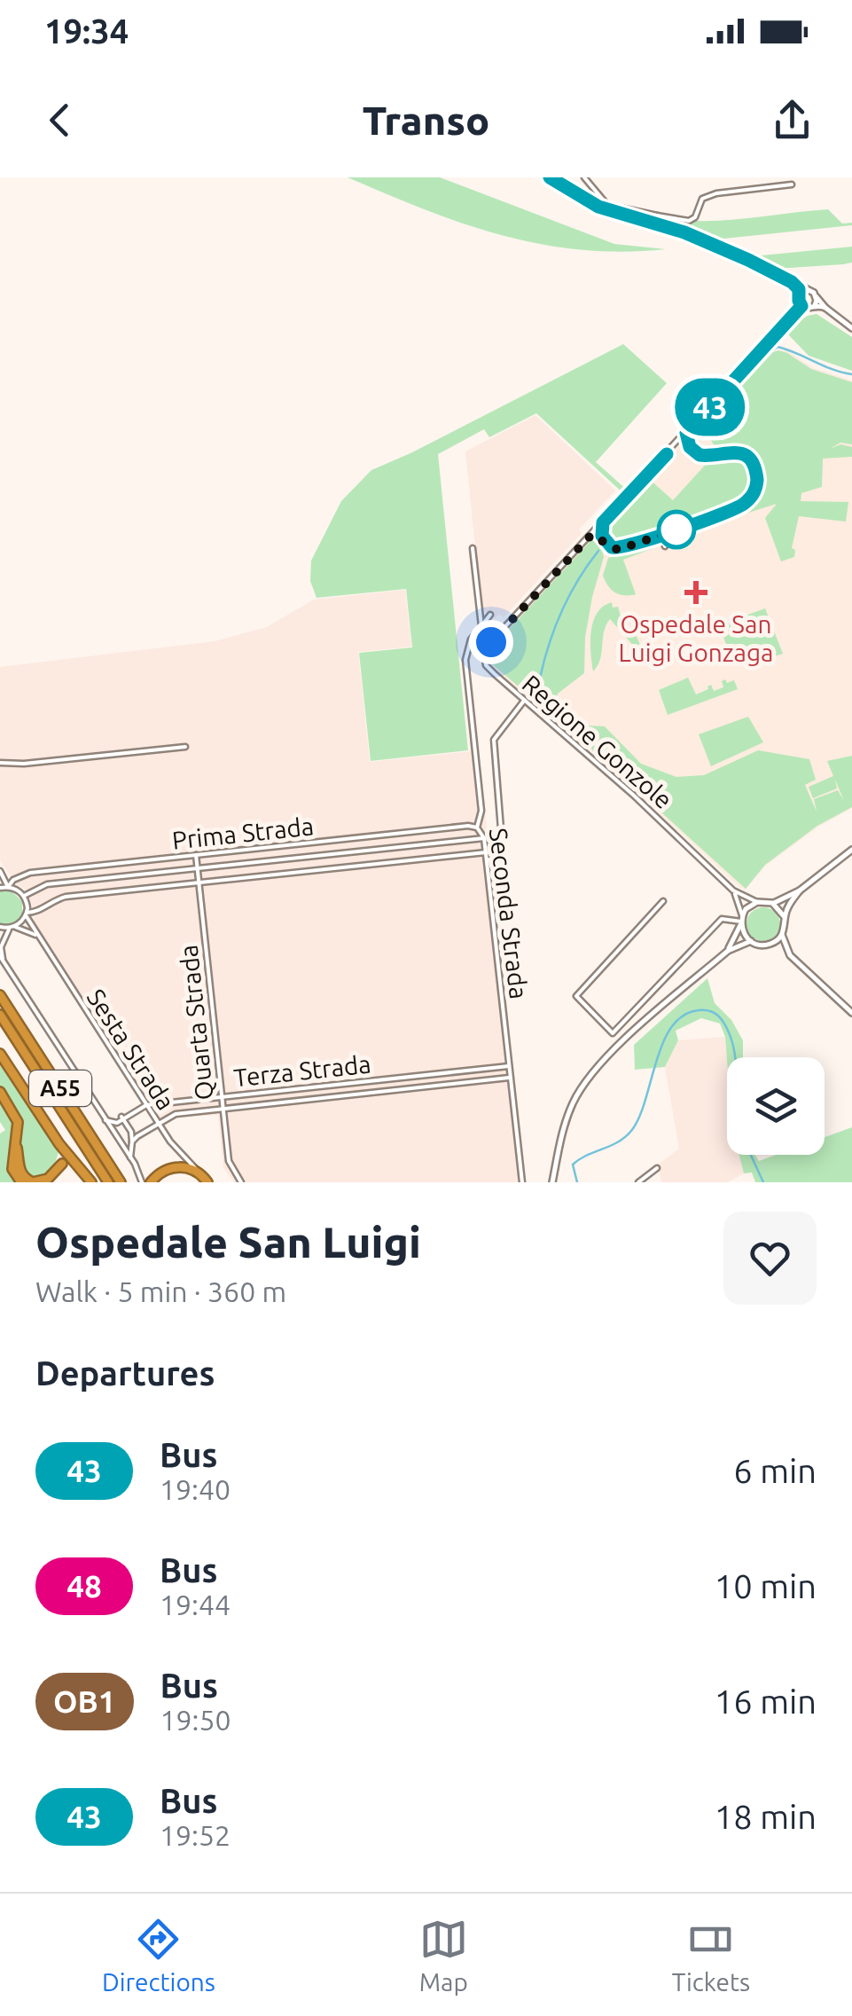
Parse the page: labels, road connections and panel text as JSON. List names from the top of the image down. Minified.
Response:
{"streets":{"highway":["A55"],"street":["Regione Gonzole","Prima Strada","Seconda Strada","Quarta Strada","Sesta Strada","Terza Strada"]},"crossings":[["Prima Strada","Seconda Strada"],["Prima Strada","Quarta Strada"],["Prima Strada","Sesta Strada"],["Seconda Strada","Terza Strada"],["Quarta Strada","Terza Strada"],["Sesta Strada","Terza Strada"]],"places":{"health":["Ospedale San Luigi Gonzaga"]},"lines":["bus line 43"],"page":{"status":"19:34","header":"Transo","on_map":"43","heading":[["Ospedale San Luigi","Walk · 5 min · 360 m"],"Departures"],"list":[{"mark":"43","name":"Bus","note":"19:40","value":"6 min"},{"mark":"48","name":"Bus","note":"19:44","value":"10 min"},{"mark":"OB1","name":"Bus","note":"19:50","value":"16 min"},{"mark":"43","name":"Bus","note":"19:52","value":"18 min"}],"tabs":["Directions","Map","Tickets"]}}
